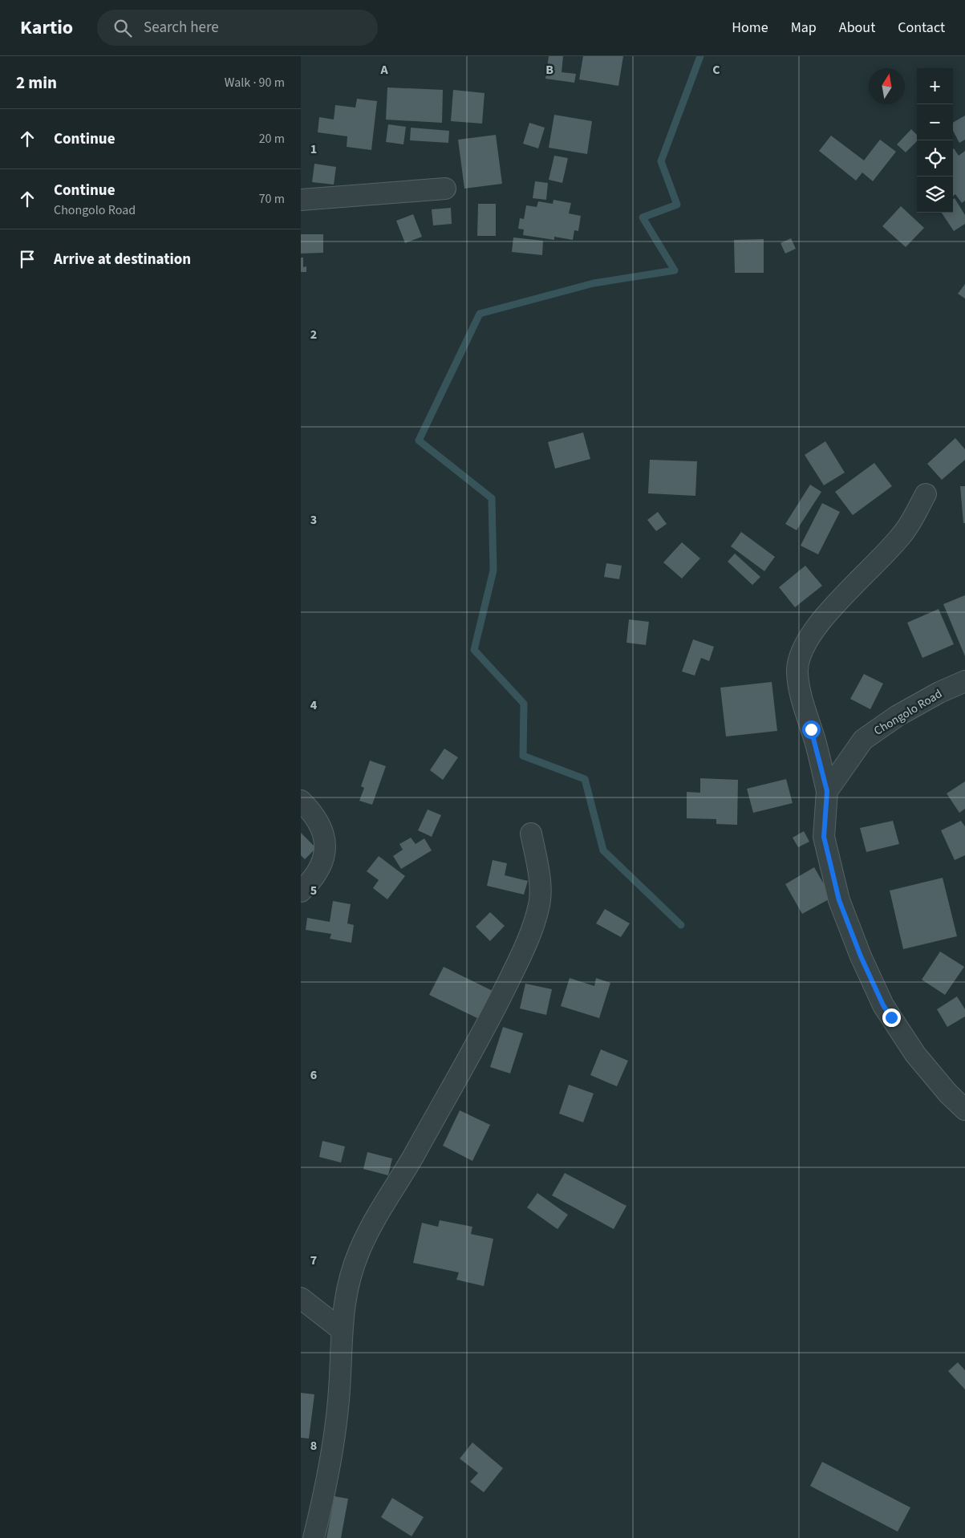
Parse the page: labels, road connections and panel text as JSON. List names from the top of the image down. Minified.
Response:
{"streets":{"street":["Chongolo Road"]},"north":"top","page":{"header":"Kartio","search":"Search here","nav":["Home","Map","About","Contact"],"heading":["2 min","Walk · 90 m"],"map_buttons":["+","−"],"list":[["Continue","20 m"],["Continue","Chongolo Road","70 m"],"Arrive at destination"]},"grid":{"columns":["A","B","C"],"rows":["1","2","3","4","5","6","7","8"]}}
